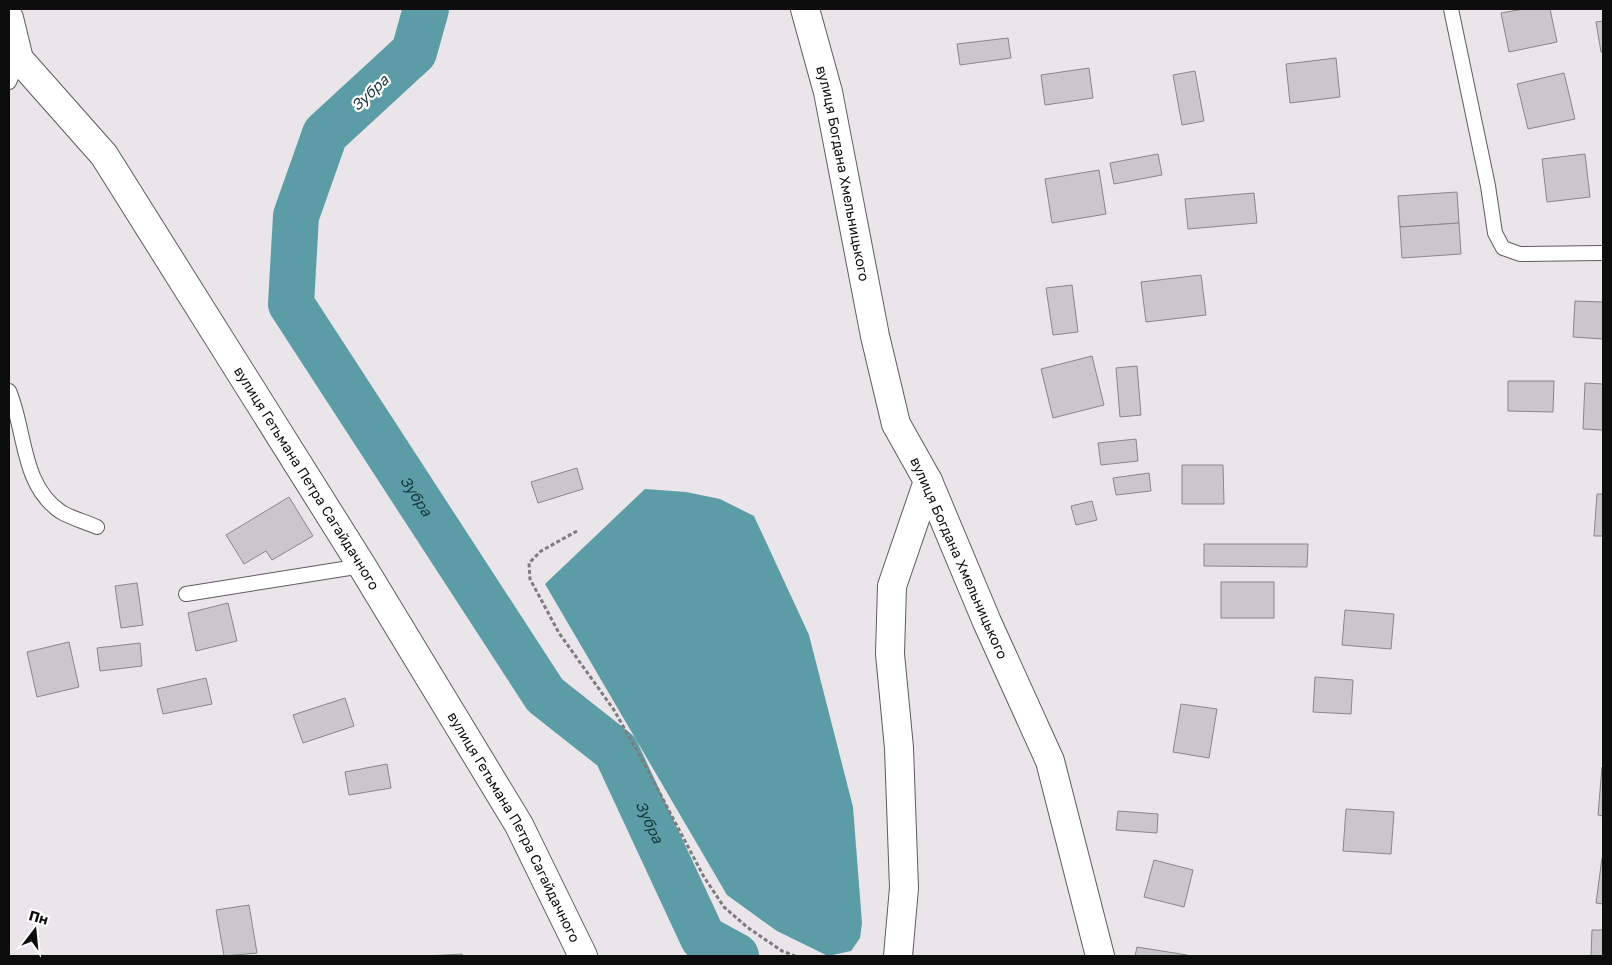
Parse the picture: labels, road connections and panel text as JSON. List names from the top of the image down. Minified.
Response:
{"streets":{"street":["вулиця Богдана Хмельницького","вулиця Гетьмана Петра Сагайдачного"]},"water":["Зубра"],"north":"top"}
